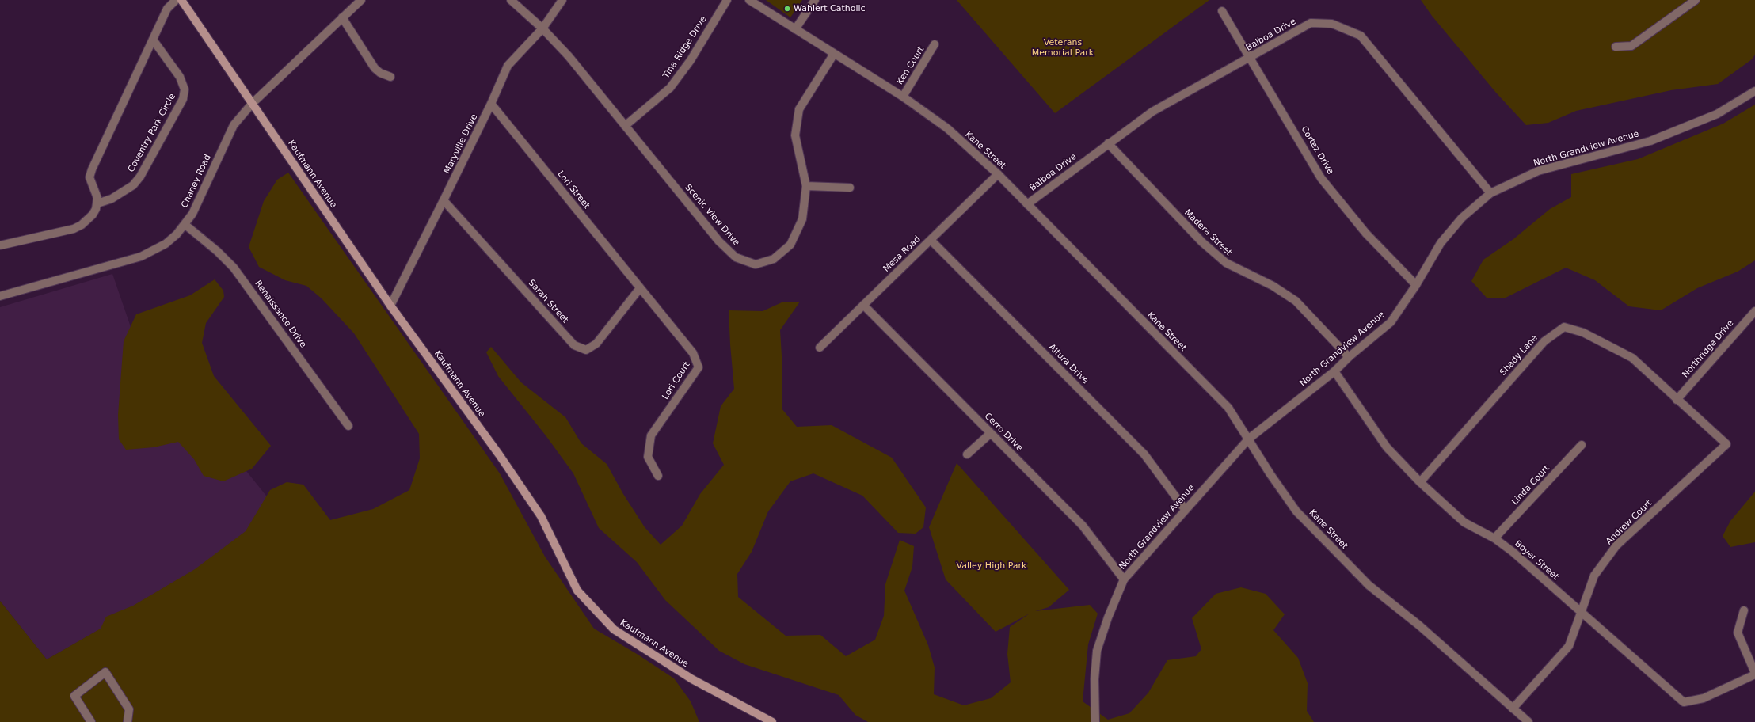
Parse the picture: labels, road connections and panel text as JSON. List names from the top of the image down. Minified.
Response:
{"streets":{"main road":["Kaufmann Avenue"],"street":["Balboa Drive","Tina Ridge Drive","Ken Court","Coventry Park Circle","Maryville Drive","North Grandview Avenue","Kane Street","Cortez Drive","Chaney Road","Lori Street","Scenic View Drive","Madera Street","Mesa Road","Sarah Street","Renaissance Drive","Northridge Drive","Shady Lane","Altura Drive","Lori Court","Cerro Drive","Linda Court","Andrew Court","Boyer Street"]},"crossings":[["Balboa Drive","North Grandview Avenue"],["Balboa Drive","Kane Street"],["Balboa Drive","Cortez Drive"],["Balboa Drive","Madera Street"],["Tina Ridge Drive","Scenic View Drive"],["Ken Court","Kane Street"],["Maryville Drive","Kaufmann Avenue"],["Maryville Drive","Lori Street"],["Maryville Drive","Scenic View Drive"],["Maryville Drive","Sarah Street"],["North Grandview Avenue","Kane Street"],["North Grandview Avenue","Cortez Drive"],["North Grandview Avenue","Madera Street"],["North Grandview Avenue","Altura Drive"],["North Grandview Avenue","Cerro Drive"],["North Grandview Avenue","Boyer Street"],["Kane Street","Scenic View Drive"],["Kane Street","Mesa Road"],["Kane Street","Andrew Court"],["Kaufmann Avenue","Chaney Road"],["Chaney Road","Renaissance Drive"],["Lori Street","Sarah Street"],["Lori Street","Lori Court"],["Mesa Road","Altura Drive"],["Mesa Road","Cerro Drive"],["Sarah Street","Lori Court"],["Northridge Drive","Shady Lane"],["Shady Lane","Andrew Court"],["Shady Lane","Boyer Street"],["Linda Court","Boyer Street"],["Andrew Court","Boyer Street"]],"parks":["Veterans Memorial Park","Valley High Park"],"places":["Wahlert Catholic"]}
